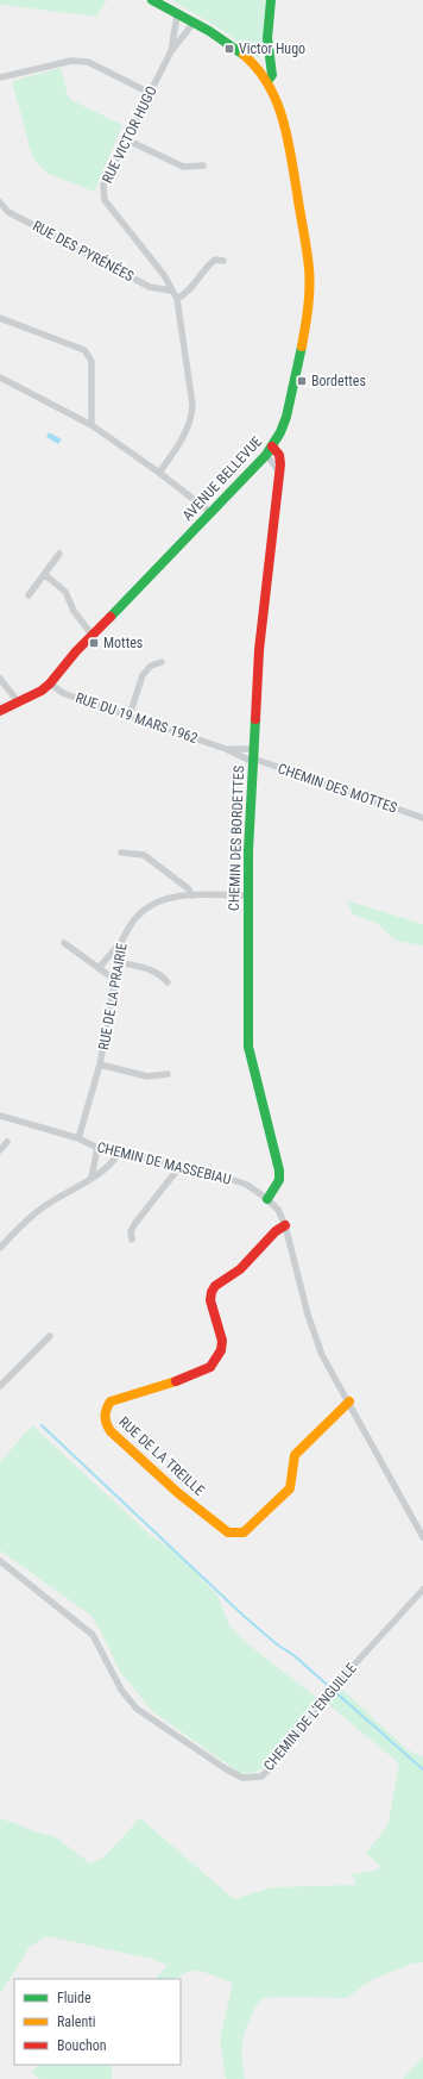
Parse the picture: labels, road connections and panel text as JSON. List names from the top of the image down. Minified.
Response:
{"streets":{"street":["RUE VICTOR HUGO","RUE DES PYRÉNÉES","AVENUE BELLEVUE","RUE DU 19 MARS 1962","CHEMIN DES MOTTES","CHEMIN DES BORDETTES","RUE DE LA PRAIRIE","CHEMIN DE MASSEBIAU","RUE DE LA TREILLE","CHEMIN DE L'ENGUILLE"]},"crossings":[["RUE VICTOR HUGO","RUE DES PYRÉNÉES"],["AVENUE BELLEVUE","RUE DU 19 MARS 1962"],["AVENUE BELLEVUE","CHEMIN DES BORDETTES"],["RUE DU 19 MARS 1962","CHEMIN DES MOTTES"],["RUE DU 19 MARS 1962","CHEMIN DES BORDETTES"],["CHEMIN DES MOTTES","CHEMIN DES BORDETTES"],["CHEMIN DES BORDETTES","RUE DE LA PRAIRIE"],["CHEMIN DES BORDETTES","CHEMIN DE MASSEBIAU"],["RUE DE LA PRAIRIE","CHEMIN DE MASSEBIAU"],["CHEMIN DE MASSEBIAU","RUE DE LA TREILLE"]],"places":{"transit":["Victor Hugo","Bordettes","Mottes"]},"legend":["Fluide","Ralenti","Bouchon"]}
